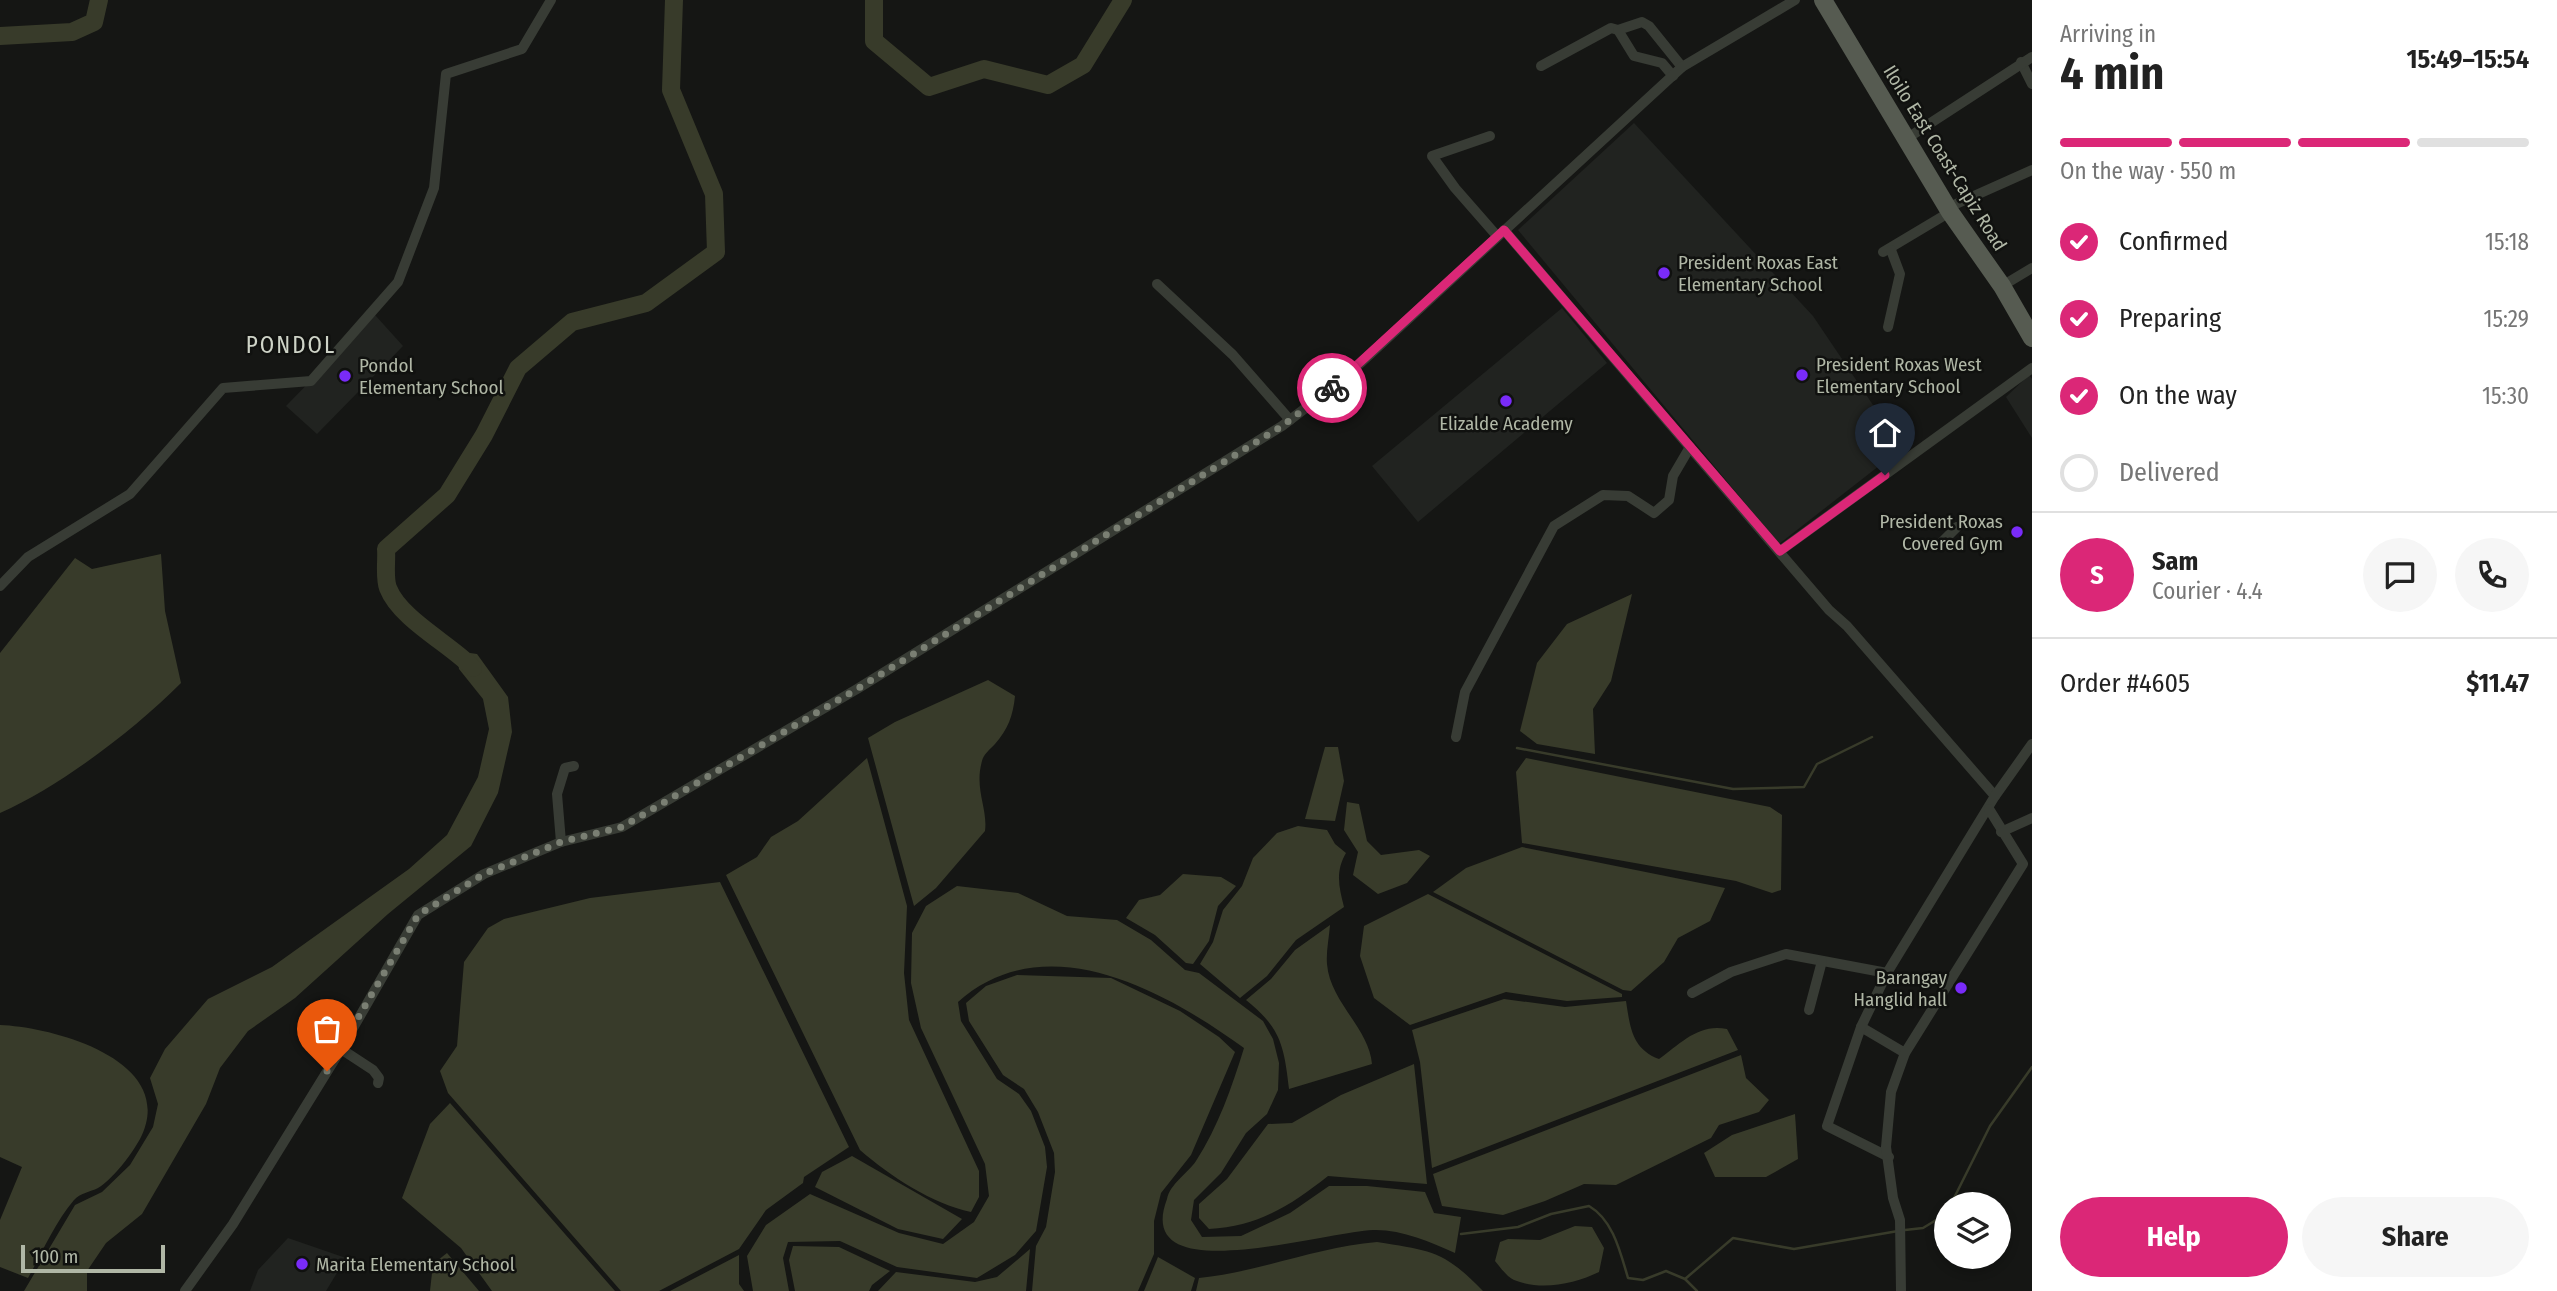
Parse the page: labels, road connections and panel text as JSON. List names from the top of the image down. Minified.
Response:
{"streets":{"main road":["Iloilo East Coast-Capiz Road"]},"districts":["PONDOL"],"places":["President Roxas East Elementary School","President Roxas West Elementary School","Pondol Elementary School","Elizalde Academy","President Roxas Covered Gym","Barangay Hanglid hall","Marita Elementary School"],"scale_bar":"100 m","page":{"heading":["4 min","Arriving in","15:49–15:54"],"panel":["Sam","Courier · 4.4","Order #4605","$11.47"],"bar":"On the way · 550 m","list":[["Confirmed","15:18"],["Preparing","15:29"],["On the way","15:30"],"Delivered"],"round":"S","buttons":["Help","Share"],"scale":"100 m"}}
